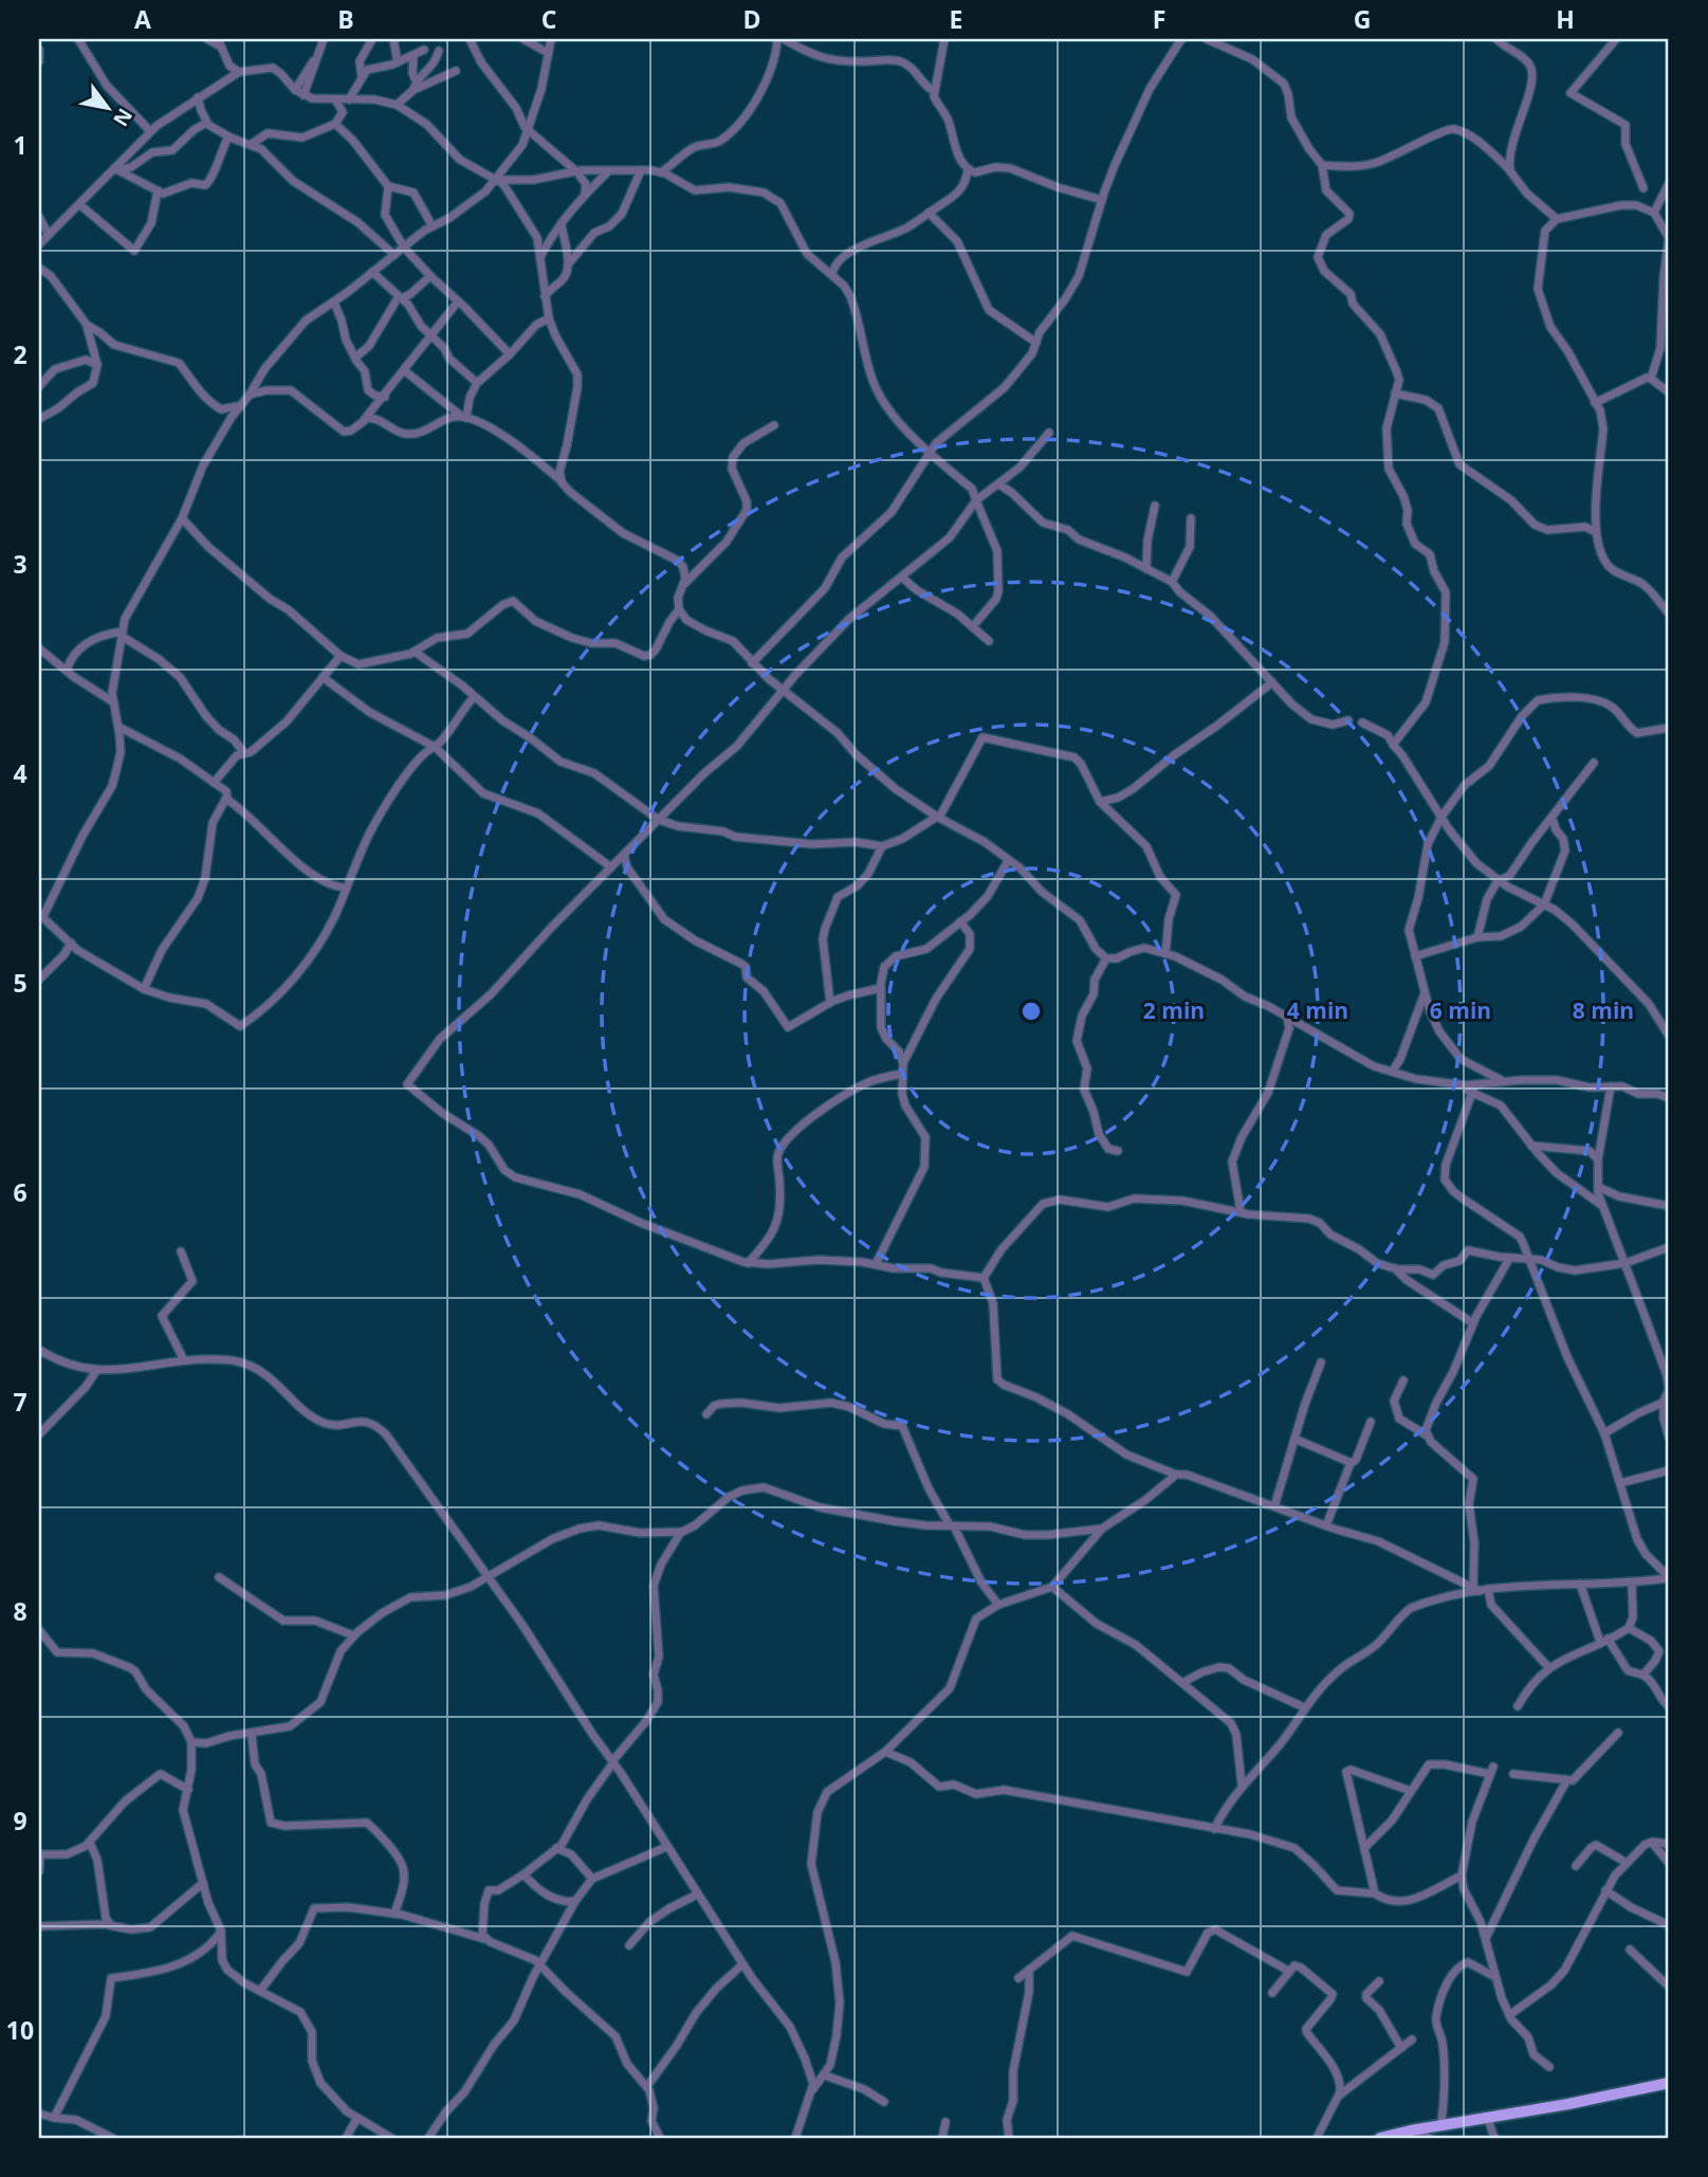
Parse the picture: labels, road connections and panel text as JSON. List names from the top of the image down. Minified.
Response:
{"north":"bottom right","grid":{"columns":["A","B","C","D","E","F","G","H"],"rows":["1","2","3","4","5","6","7","8","9","10"]},"rings":["2 min","4 min","6 min","8 min"]}
